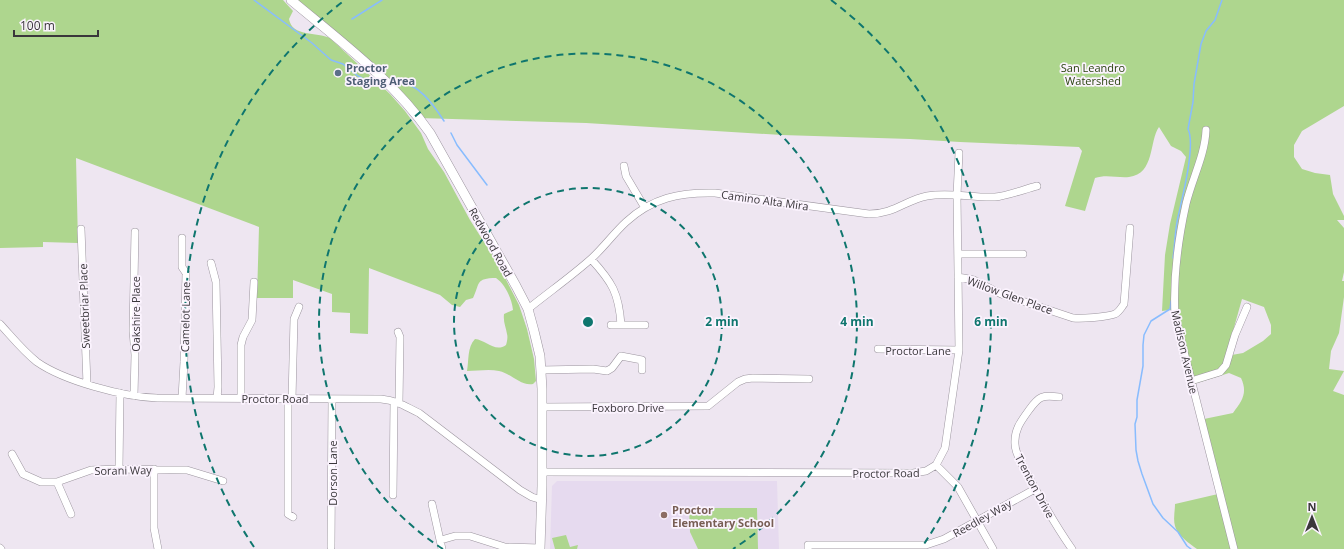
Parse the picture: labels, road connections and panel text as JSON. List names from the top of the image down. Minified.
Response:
{"streets":{"main road":["Redwood Road"],"street":["Camino Alta Mira","Willow Glen Place","Sweetbriar Place","Oakshire Place","Camelot Lane","Proctor Lane","Madison Avenue","Proctor Road","Foxboro Drive","Sorani Way","Dorson Lane","Trenton Drive","Reedley Way"]},"crossings":[["Camino Alta Mira","Redwood Road"],["Redwood Road","Proctor Road"],["Redwood Road","Foxboro Drive"],["Sweetbriar Place","Proctor Road"],["Oakshire Place","Proctor Road"],["Camelot Lane","Proctor Road"],["Proctor Road","Dorson Lane"],["Trenton Drive","Reedley Way"]],"parks":["San Leandro Watershed"],"places":["Proctor Staging Area","Proctor Elementary School"],"scale_bar":"100 m","north":"top","rings":["2 min","4 min","6 min"]}
